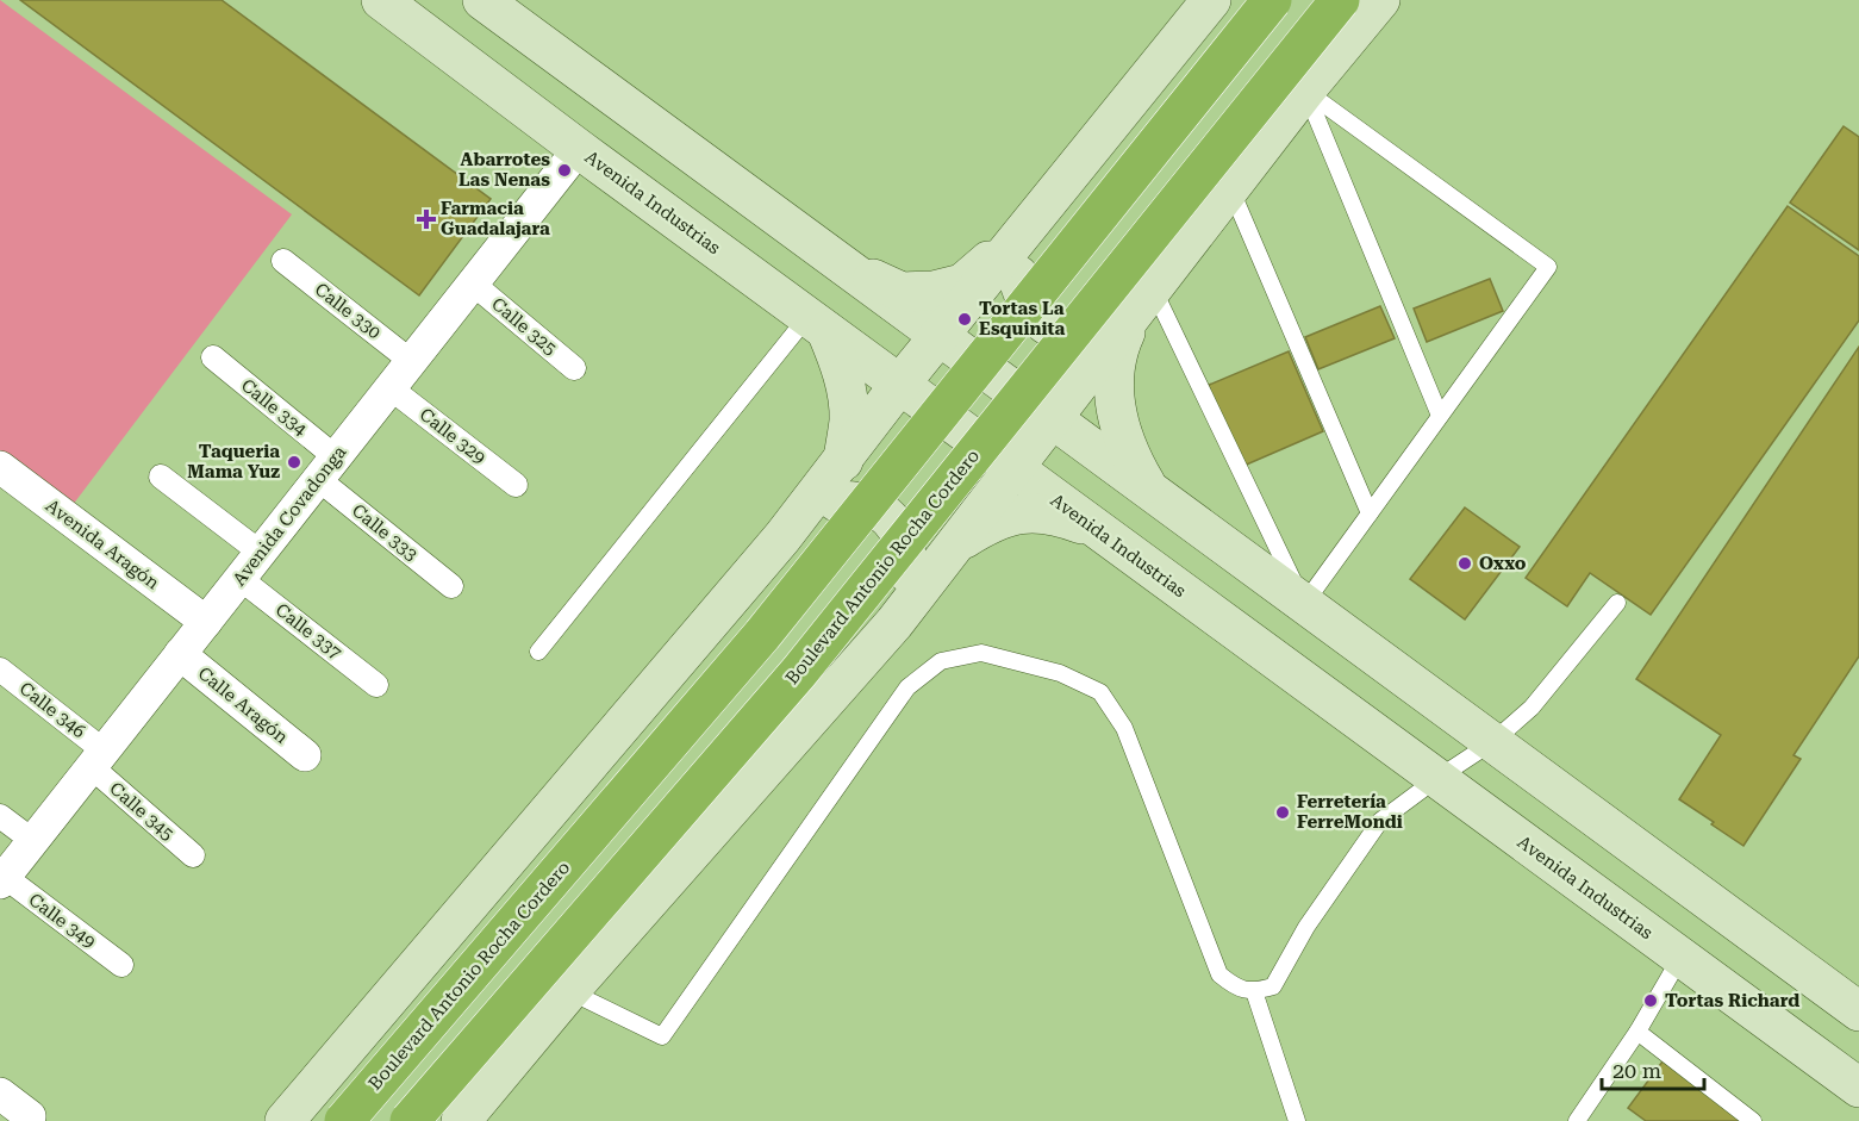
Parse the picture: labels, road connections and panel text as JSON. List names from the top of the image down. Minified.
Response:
{"streets":{"highway":["Boulevard Antonio Rocha Cordero"],"main road":["Avenida Industrias"],"street":["Calle 330","Calle 325","Calle 334","Calle 329","Avenida Covadonga","Calle 333","Avenida Aragón","Calle 337","Calle Aragón","Calle 346","Calle 345","Calle 349"]},"crossings":[["Avenida Industrias","Avenida Covadonga"],["Calle 330","Avenida Covadonga"],["Calle 325","Avenida Covadonga"],["Calle 334","Avenida Covadonga"],["Calle 334","Calle 333"],["Calle 329","Avenida Covadonga"],["Avenida Covadonga","Calle 333"],["Avenida Covadonga","Avenida Aragón"],["Avenida Covadonga","Calle 337"],["Avenida Covadonga","Calle Aragón"],["Avenida Covadonga","Calle 346"],["Avenida Covadonga","Calle 345"],["Avenida Covadonga","Calle 349"],["Calle 346","Calle 345"]],"places":{"other":["Abarrotes Las Nenas","Tortas La Esquinita","Taqueria Mama Yuz","Oxxo","Ferretería FerreMondi","Tortas Richard"],"health":["Farmacia Guadalajara"]},"scale_bar":"20 m"}
